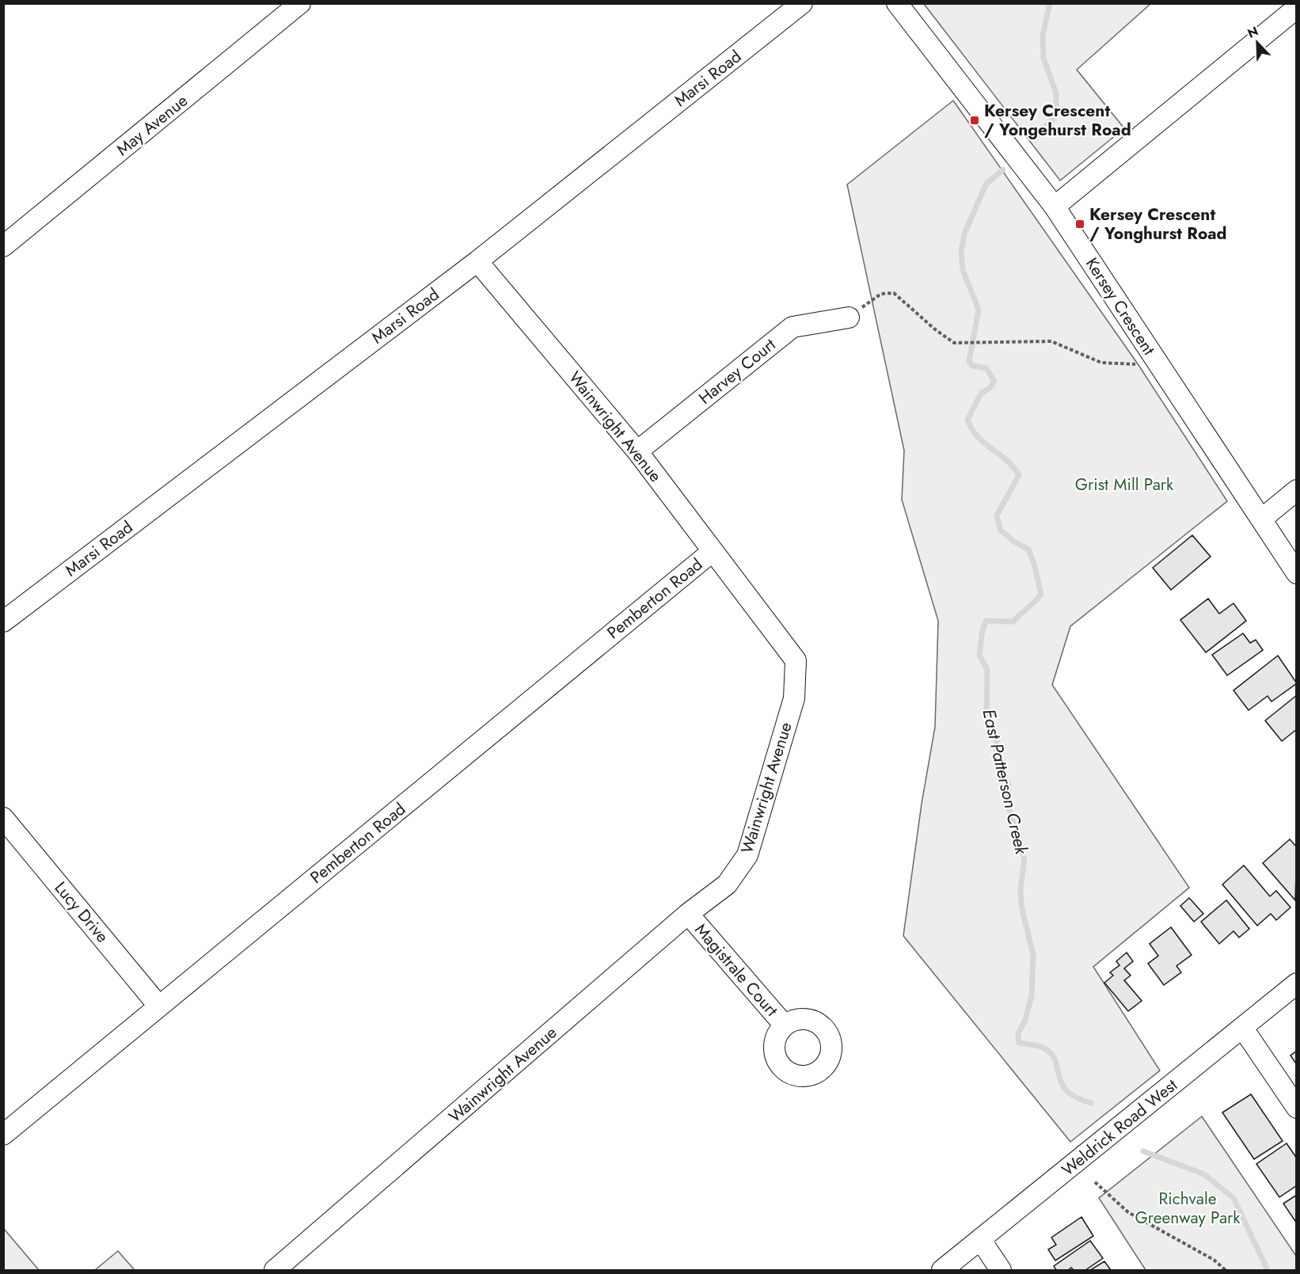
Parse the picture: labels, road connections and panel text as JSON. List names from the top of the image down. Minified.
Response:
{"streets":{"street":["Marsi Road","May Avenue","Kersey Crescent","Harvey Court","Wainwright Avenue","Pemberton Road","Lucy Drive","Magistrale Court","Weldrick Road West"]},"crossings":[["Marsi Road","Wainwright Avenue"],["Harvey Court","Wainwright Avenue"],["Wainwright Avenue","Pemberton Road"],["Wainwright Avenue","Magistrale Court"],["Pemberton Road","Lucy Drive"]],"water":["East Patterson Creek"],"parks":["Grist Mill Park","Richvale Greenway Park"],"places":{"transit":["Kersey Crescent / Yongehurst Road","Kersey Crescent / Yonghurst Road"]},"north":"top left"}
